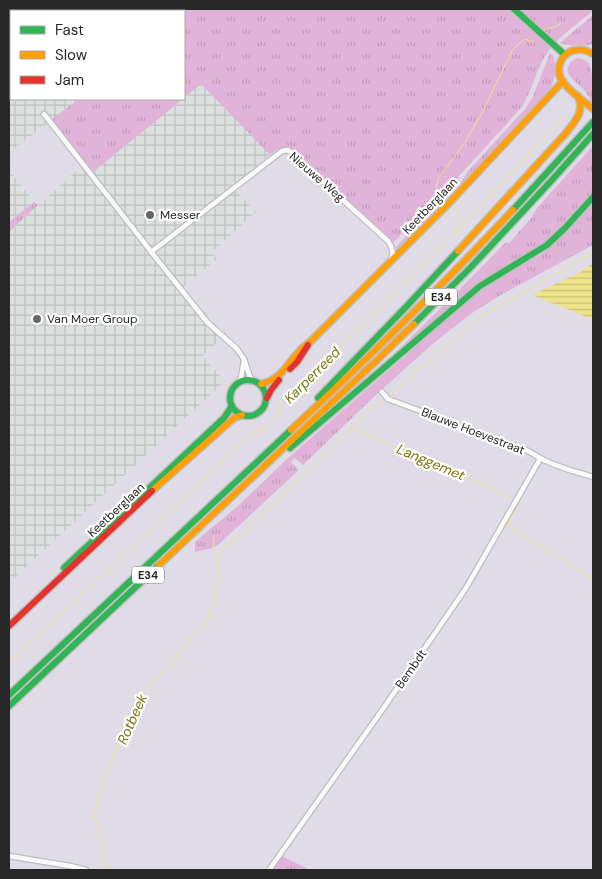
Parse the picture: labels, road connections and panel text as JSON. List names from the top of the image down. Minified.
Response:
{"streets":{"main road":["Keetberglaan","E34"],"street":["Nieuwe Weg","Blauwe Hoevestraat","Bembdt"]},"crossings":[["Nieuwe Weg","Keetberglaan"],["Blauwe Hoevestraat","Bembdt"]],"water":["Karperreed","Langgemet","Rotbeek"],"places":["Messer","Van Moer Group"],"legend":["Fast","Slow","Jam"]}
